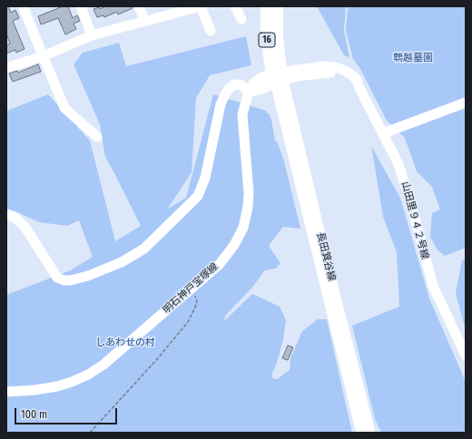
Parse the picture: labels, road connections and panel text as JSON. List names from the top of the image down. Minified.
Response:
{"streets":{"main road":["16"],"street":["山田里９４２号線","長田箕谷線","明石神戸宝塚線"]},"crossings":[["16","山田里９４２号線"],["16","長田箕谷線"],["16","明石神戸宝塚線"],["山田里９４２号線","長田箕谷線"],["山田里９４２号線","明石神戸宝塚線"],["長田箕谷線","明石神戸宝塚線"]],"parks":["鵯越墓園","しあわせの村"],"scale_bar":"100 m"}
